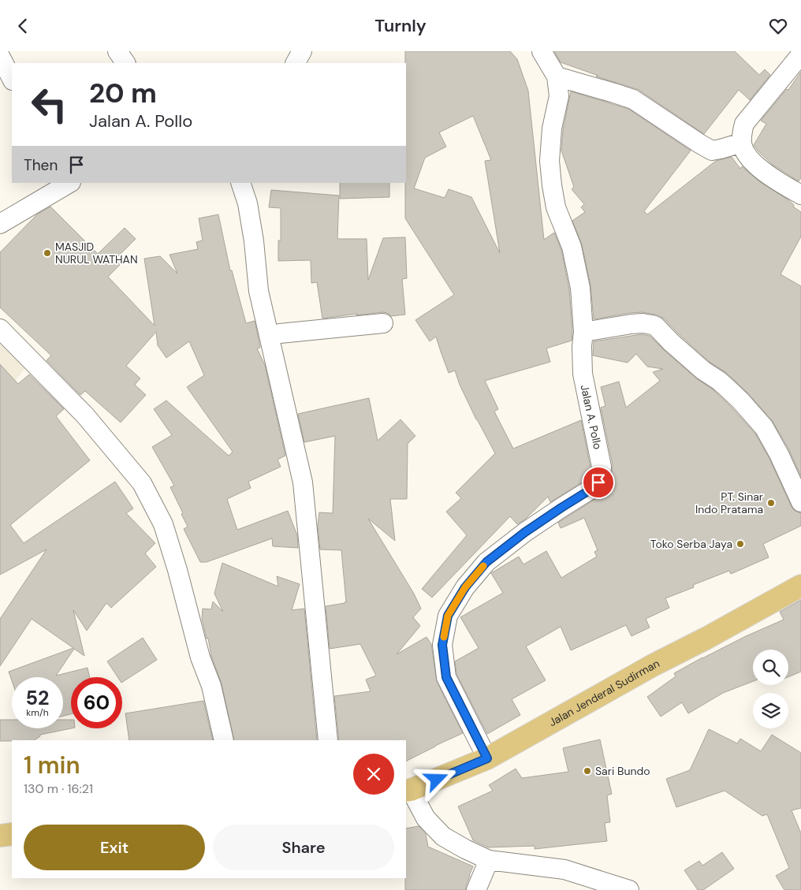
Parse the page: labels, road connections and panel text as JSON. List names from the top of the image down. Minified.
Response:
{"streets":{"main road":["Jalan Jenderal Sudirman"],"street":["Jalan A. Pollo"]},"crossings":[["Jalan A. Pollo","Jalan Jenderal Sudirman"]],"places":["MASJID NURUL WATHAN","PT. Sinar Indo Pratama","Toko Serba Jaya","Sari Bundo"],"page":{"header":"Turnly","turn":["20 m","Jalan A. Pollo"],"then":"Then","speed":"52 km/h","limit":"60","heading":["1 min","130 m · 16:21"],"buttons":["Exit","Share"]}}
